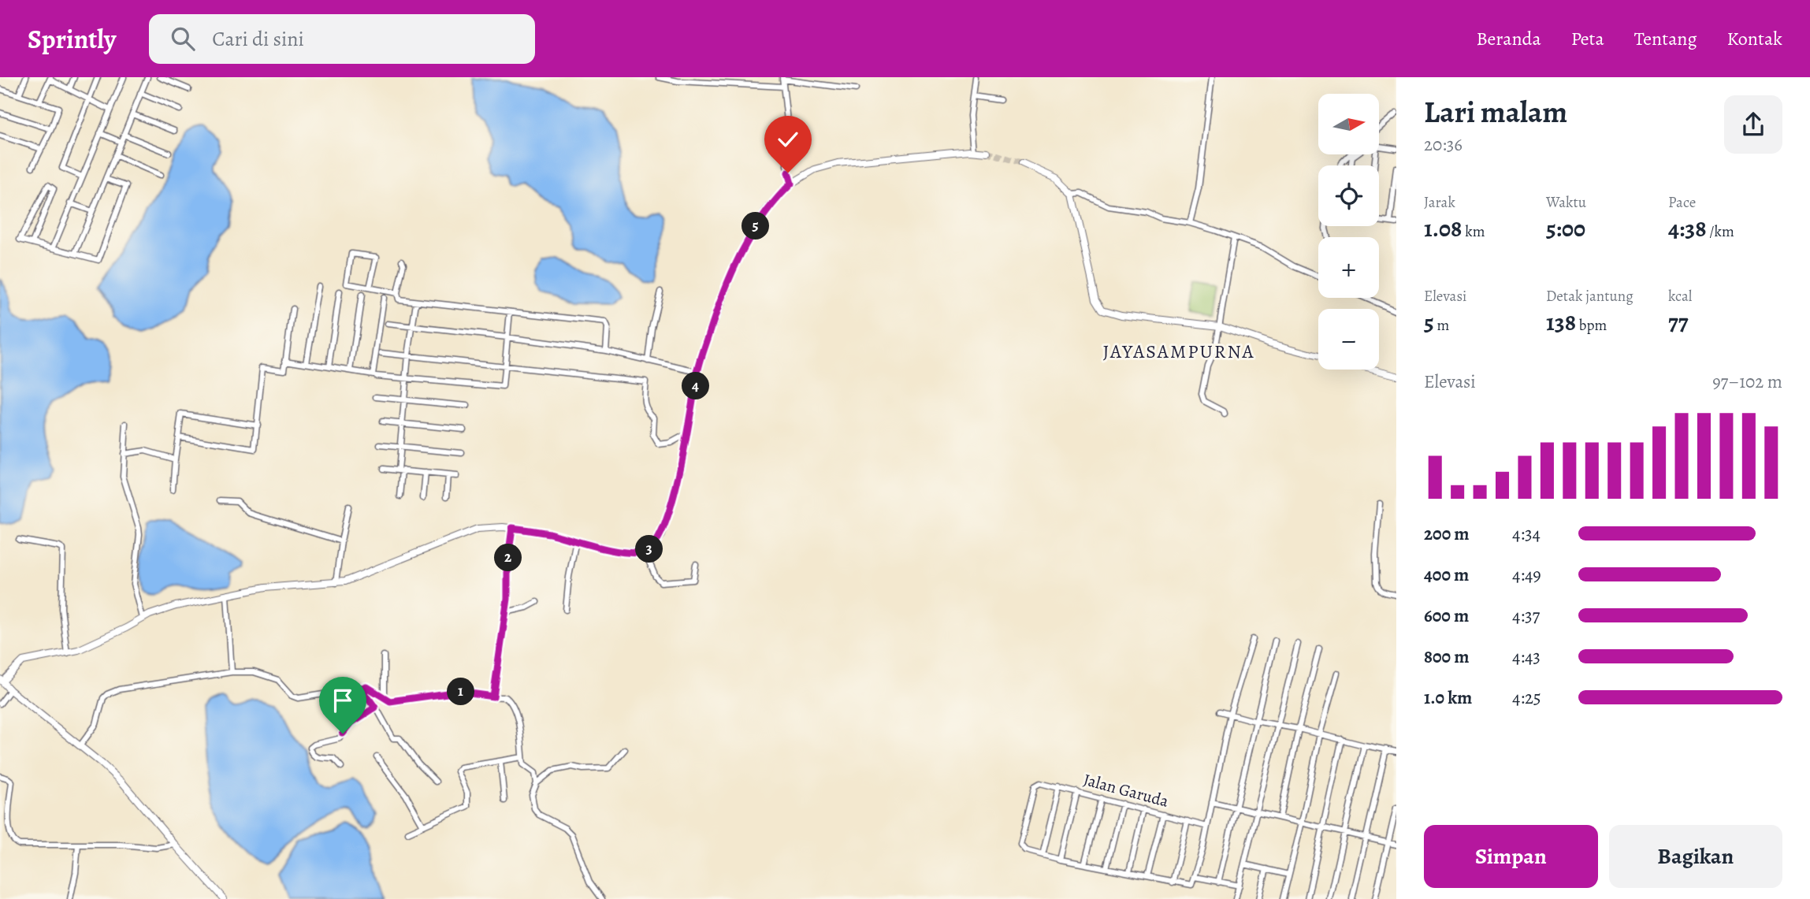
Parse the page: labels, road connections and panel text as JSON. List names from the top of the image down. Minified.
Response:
{"streets":{"street":["Jalan Garuda"]},"districts":["JAYASAMPURNA"],"north":"right","page":{"header":"Sprintly","search":"Cari di sini","nav":["Beranda","Peta","Tentang","Kontak"],"heading":["Lari malam","20:36"],"map_buttons":["+","−"],"stats":[["Jarak","1.08 km"],["Waktu","5:00"],["Pace","4:38 /km"],["Elevasi","5 m"],["Detak jantung","138 bpm"],["kcal","77"]],"pins":["5","4","3","2","1"],"chart":["Elevasi","97–102 m"],"list":[{"name":"200 m","note":"4:34"},{"name":"400 m","note":"4:49"},{"name":"600 m","note":"4:37"},{"name":"800 m","note":"4:43"},{"name":"1.0 km","note":"4:25"}],"buttons":["Simpan","Bagikan"]}}
